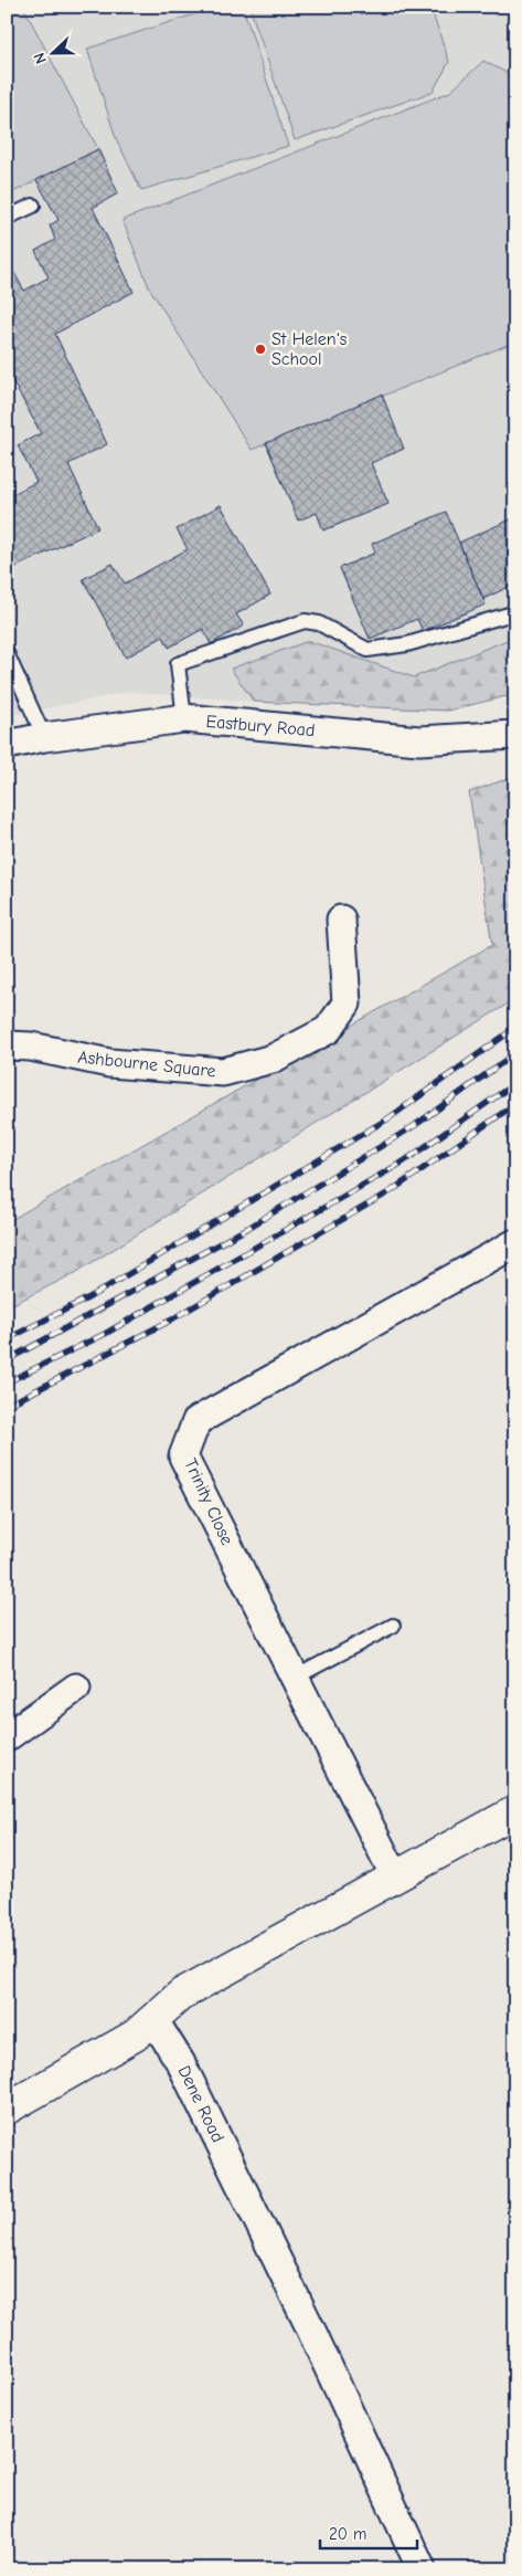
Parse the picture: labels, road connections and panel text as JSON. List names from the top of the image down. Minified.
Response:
{"streets":{"street":["Eastbury Road","Ashbourne Square","Trinity Close","Dene Road"]},"places":["St Helen's School"],"scale_bar":"20 m","north":"left"}
